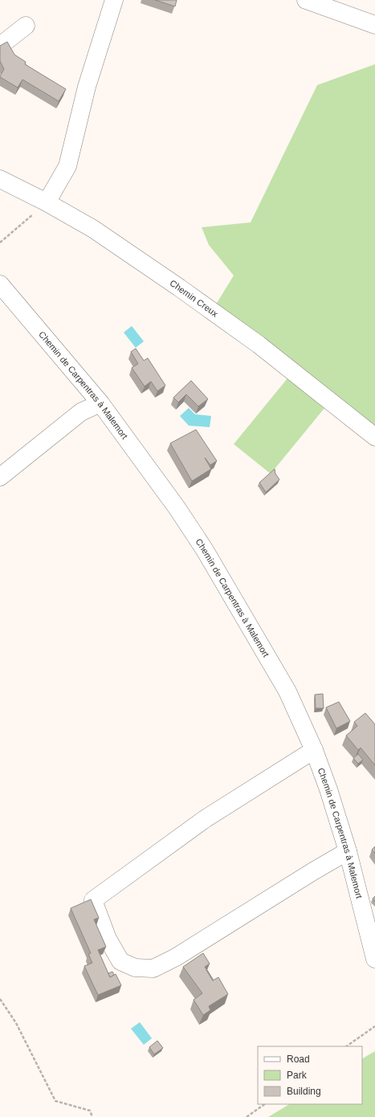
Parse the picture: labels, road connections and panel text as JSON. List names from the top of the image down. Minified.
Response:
{"streets":{"street":["Chemin Creux","Chemin de Carpentras à Malemort"]},"legend":["Road","Park","Building"]}
